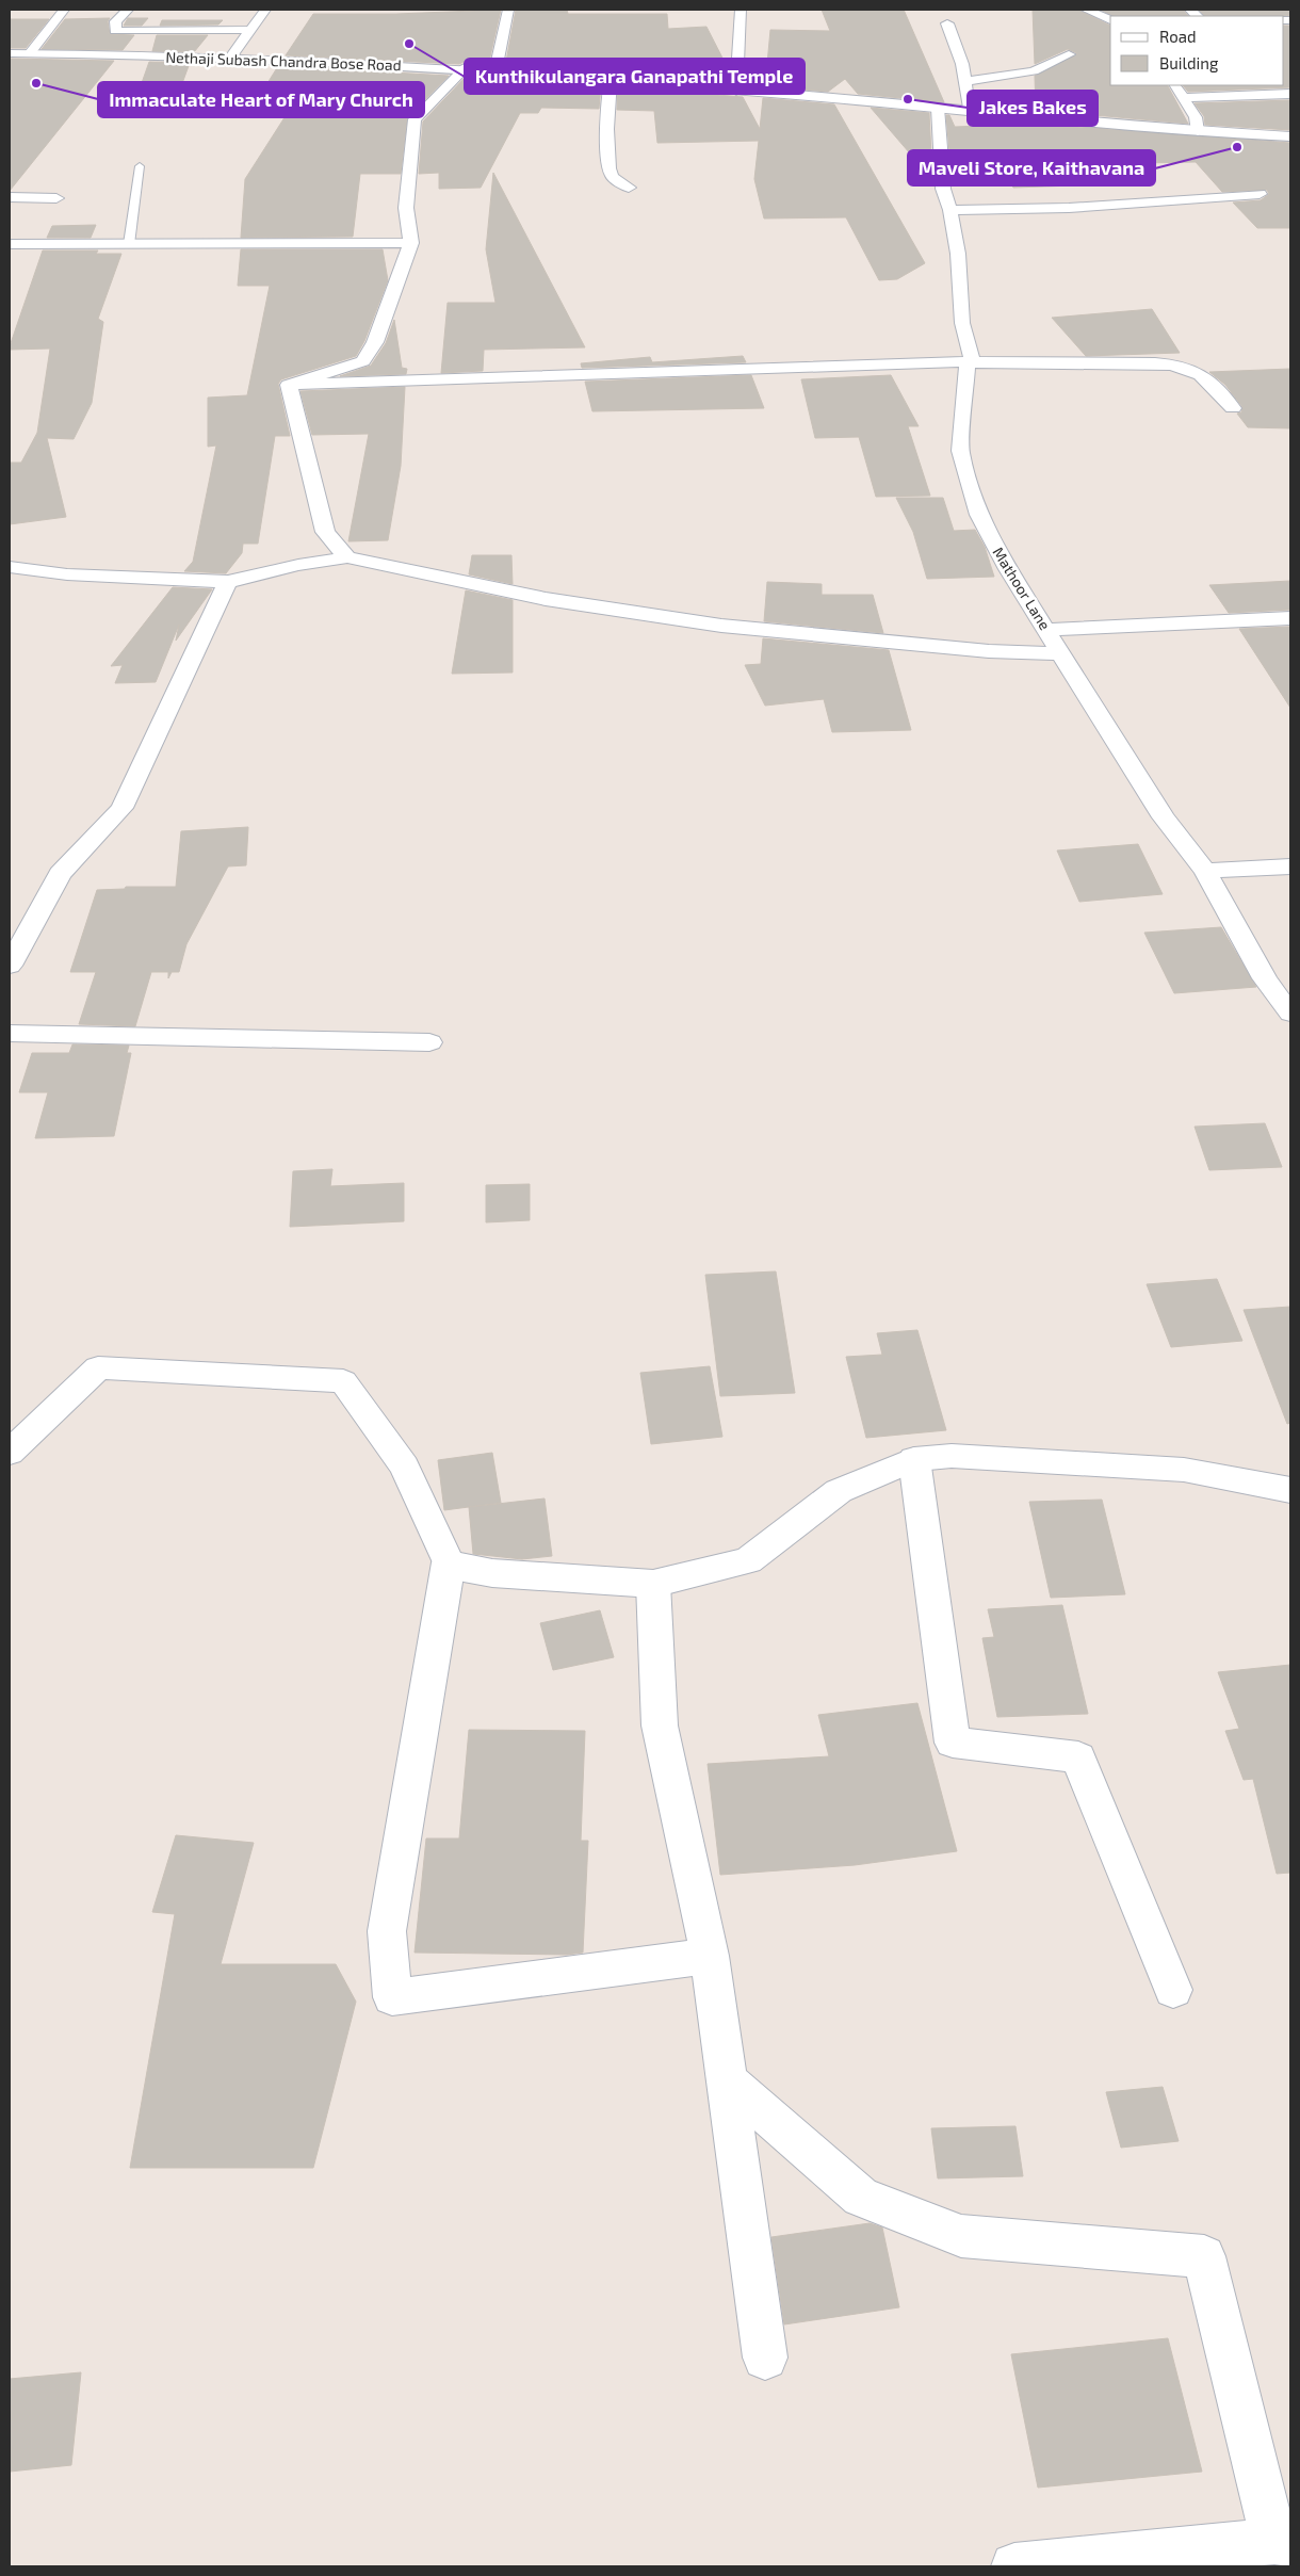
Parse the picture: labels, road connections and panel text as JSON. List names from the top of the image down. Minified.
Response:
{"streets":{"street":["Nethaji Subash Chandra Bose Road","Mathoor Lane"]},"crossings":[["Nethaji Subash Chandra Bose Road","Mathoor Lane"]],"places":["Kunthikulangara Ganapathi Temple","Immaculate Heart of Mary Church","Jakes Bakes","Maveli Store, Kaithavana"],"legend":["Road","Building"]}
